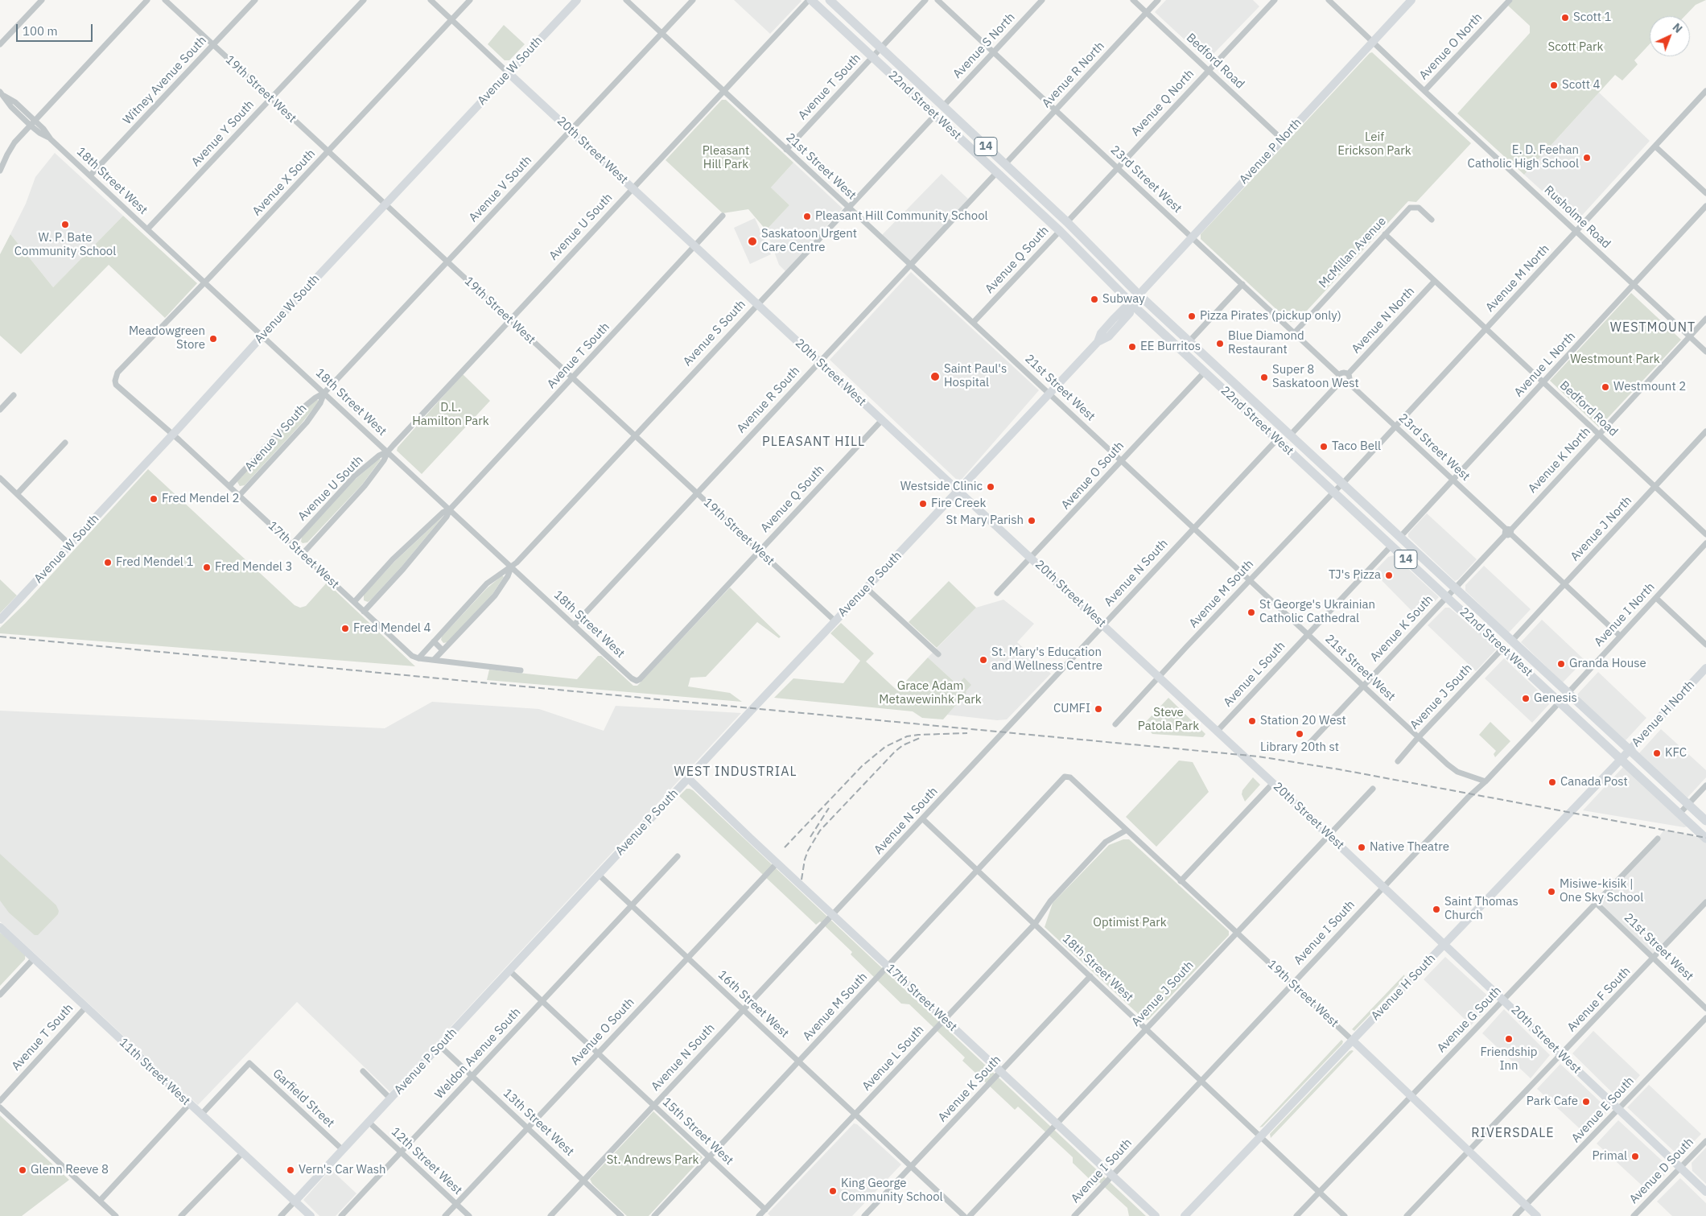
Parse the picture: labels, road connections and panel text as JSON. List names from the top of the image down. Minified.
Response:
{"streets":{"main road":["Avenue W South","19th Street West","22nd Street West","14","20th Street West","Avenue P North","17th Street West","Avenue P South","Avenue H North","Avenue H South","11th Street West"],"street":["Avenue S North","Avenue O North","Bedford Road","Avenue R North","Witney Avenue South","Avenue T South","Avenue Q North","Avenue Y South","21st Street West","23rd Street West","18th Street West","Avenue X South","Avenue V South","Rusholme Road","Avenue U South","McMillan Avenue","Avenue Q South","Avenue M North","Avenue N North","Avenue S South","Avenue L North","Avenue R South","Avenue K North","Avenue O South","Avenue J North","Avenue N South","Avenue M South","Avenue I North","Avenue K South","Avenue L South","Avenue J South","Avenue I South","Avenue F South","16th Street West","Avenue G South","Weldon Avenue South","Garfield Street","Avenue E South","13th Street West","15th Street West","12th Street West","Avenue D South"]},"crossings":[["Avenue S North","22nd Street West"],["Avenue S North","23rd Street West"],["Avenue O North","Rusholme Road"],["Bedford Road","Avenue R North"],["Bedford Road","Avenue Q North"],["Bedford Road","Avenue P North"],["Bedford Road","McMillan Avenue"],["Bedford Road","Avenue M North"],["Bedford Road","Avenue N North"],["Bedford Road","Avenue L North"],["Bedford Road","Avenue K North"],["Bedford Road","Avenue J North"],["Avenue W South","19th Street West"],["Avenue W South","20th Street West"],["Avenue W South","18th Street West"],["Avenue W South","17th Street West"],["Avenue R North","22nd Street West"],["Avenue R North","23rd Street West"],["Witney Avenue South","19th Street West"],["Witney Avenue South","18th Street West"],["Avenue T South","19th Street West"],["Avenue T South","22nd Street West"],["Avenue T South","20th Street West"],["Avenue T South","21st Street West"],["Avenue T South","18th Street West"],["Avenue T South","17th Street West"],["Avenue T South","11th Street West"],["19th Street West","Avenue Y South"],["19th Street West","Avenue X South"],["19th Street West","Avenue V South"],["19th Street West","Avenue U South"],["19th Street West","Avenue Q South"],["19th Street West","Avenue S South"],["19th Street West","Avenue R South"],["19th Street West","Avenue P South"],["19th Street West","Avenue M South"],["19th Street West","Avenue L South"],["19th Street West","Avenue J South"],["19th Street West","Avenue I South"],["19th Street West","Avenue H South"],["19th Street West","Avenue F South"],["19th Street West","Avenue G South"],["19th Street West","Avenue E South"],["Avenue Q North","22nd Street West"],["Avenue Q North","23rd Street West"],["22nd Street West","Avenue P North"],["22nd Street West","Avenue U South"],["22nd Street West","Avenue Q South"],["22nd Street West","Avenue M North"],["22nd Street West","Avenue S South"],["22nd Street West","Avenue L North"],["22nd Street West","Avenue R South"],["22nd Street West","Avenue K North"],["22nd Street West","Avenue O South"],["22nd Street West","Avenue J North"],["22nd Street West","Avenue N South"],["22nd Street West","Avenue P South"],["22nd Street West","Avenue M South"],["22nd Street West","Avenue I North"],["22nd Street West","Avenue K South"],["22nd Street West","Avenue L South"],["22nd Street West","Avenue J South"],["22nd Street West","Avenue H North"],["22nd Street West","Avenue I South"],["22nd Street West","Avenue H South"],["Avenue Y South","18th Street West"],["20th Street West","Avenue X South"],["20th Street West","Avenue V South"],["20th Street West","Avenue U South"],["20th Street West","Avenue Q South"],["20th Street West","Avenue S South"],["20th Street West","Avenue R South"],["20th Street West","Avenue O South"],["20th Street West","Avenue N South"],["20th Street West","Avenue P South"],["20th Street West","Avenue M South"],["20th Street West","Avenue L South"],["20th Street West","Avenue J South"],["20th Street West","Avenue I South"],["20th Street West","Avenue H South"],["20th Street West","Avenue F South"],["20th Street West","Avenue G South"],["20th Street West","Avenue E South"],["20th Street West","Avenue D South"],["Avenue P North","23rd Street West"],["Avenue P North","Rusholme Road"],["Avenue P North","Avenue P South"],["21st Street West","Avenue V South"],["21st Street West","Avenue U South"],["21st Street West","Avenue Q South"],["21st Street West","Avenue S South"],["21st Street West","Avenue R South"],["21st Street West","Avenue O South"],["21st Street West","Avenue N South"],["21st Street West","Avenue P South"],["21st Street West","Avenue M South"],["21st Street West","Avenue K South"],["21st Street West","Avenue L South"],["21st Street West","Avenue J South"],["21st Street West","Avenue I South"],["21st Street West","Avenue F South"],["21st Street West","Avenue G South"],["23rd Street West","McMillan Avenue"],["23rd Street West","Avenue M North"],["23rd Street West","Avenue N North"],["23rd Street West","Avenue L North"],["23rd Street West","Avenue K North"],["23rd Street West","Avenue J North"],["23rd Street West","Avenue I North"],["18th Street West","Avenue X South"],["18th Street West","Avenue V South"],["18th Street West","Avenue U South"],["18th Street West","Avenue Q South"],["18th Street West","Avenue S South"],["18th Street West","Avenue R South"],["18th Street West","Avenue N South"],["18th Street West","Avenue M South"],["18th Street West","Avenue K South"],["18th Street West","Avenue L South"],["18th Street West","Avenue J South"],["18th Street West","Avenue I South"],["18th Street West","Avenue H South"],["18th Street West","Avenue G South"],["Avenue X South","17th Street West"],["Avenue V South","17th Street West"],["Rusholme Road","Avenue M North"],["Rusholme Road","Avenue L North"],["Rusholme Road","Avenue K North"],["Avenue U South","17th Street West"],["Avenue M North","Avenue M South"],["Avenue S South","17th Street West"],["Avenue K North","Avenue K South"],["Avenue O South","17th Street West"],["Avenue O South","16th Street West"],["Avenue O South","13th Street West"],["Avenue O South","15th Street West"],["Avenue O South","12th Street West"],["17th Street West","Avenue N South"],["17th Street West","Avenue P South"],["17th Street West","Avenue M South"],["17th Street West","Avenue K South"],["17th Street West","Avenue L South"],["17th Street West","Avenue J South"],["17th Street West","Avenue I South"],["Avenue N South","16th Street West"],["Avenue N South","13th Street West"],["Avenue N South","15th Street West"],["Avenue P South","16th Street West"],["Avenue P South","11th Street West"],["Avenue P South","Garfield Street"],["Avenue P South","13th Street West"],["Avenue P South","15th Street West"],["Avenue P South","12th Street West"],["Avenue M South","16th Street West"],["Avenue M South","15th Street West"],["Avenue I North","Avenue I South"],["Avenue K South","16th Street West"],["Avenue L South","16th Street West"],["Avenue L South","15th Street West"],["Avenue H North","Avenue H South"],["16th Street West","Weldon Avenue South"],["Weldon Avenue South","13th Street West"],["Weldon Avenue South","15th Street West"],["Weldon Avenue South","12th Street West"],["11th Street West","Garfield Street"]],"districts":["WESTMOUNT","PLEASANT HILL","WEST INDUSTRIAL","RIVERSDALE"],"parks":["Scott Park","Leif Erickson Park","Pleasant Hill Park","Westmount Park","D.L. Hamilton Park","Grace Adam Metawewinhk Park","Steve Patola Park","Optimist Park","St. Andrews Park"],"places":["Scott 1","Scott 4","E. D. Feehan Catholic High School","Pleasant Hill Community School","W. P. Bate Community School","Saskatoon Urgent Care Centre","Subway","Pizza Pirates (pickup only)","Meadowgreen Store","Blue Diamond Restaurant","EE Burritos","Saint Paul's Hospital","Super 8 Saskatoon West","Westmount 2","Taco Bell","Westside Clinic","Fred Mendel 2","Fire Creek","St Mary Parish","Fred Mendel 1","Fred Mendel 3","TJ's Pizza","St George's Ukrainian Catholic Cathedral","Fred Mendel 4","St. Mary's Education and Wellness Centre","Granda House","Genesis","CUMFI","Station 20 West","Library 20th st","KFC","Canada Post","Native Theatre","Misiwe-kisik | One Sky School","Saint Thomas Church","Friendship Inn","Park Cafe","Primal","Glenn Reeve 8","Vern's Car Wash","King George Community School"],"scale_bar":"100 m","north":"top right"}
